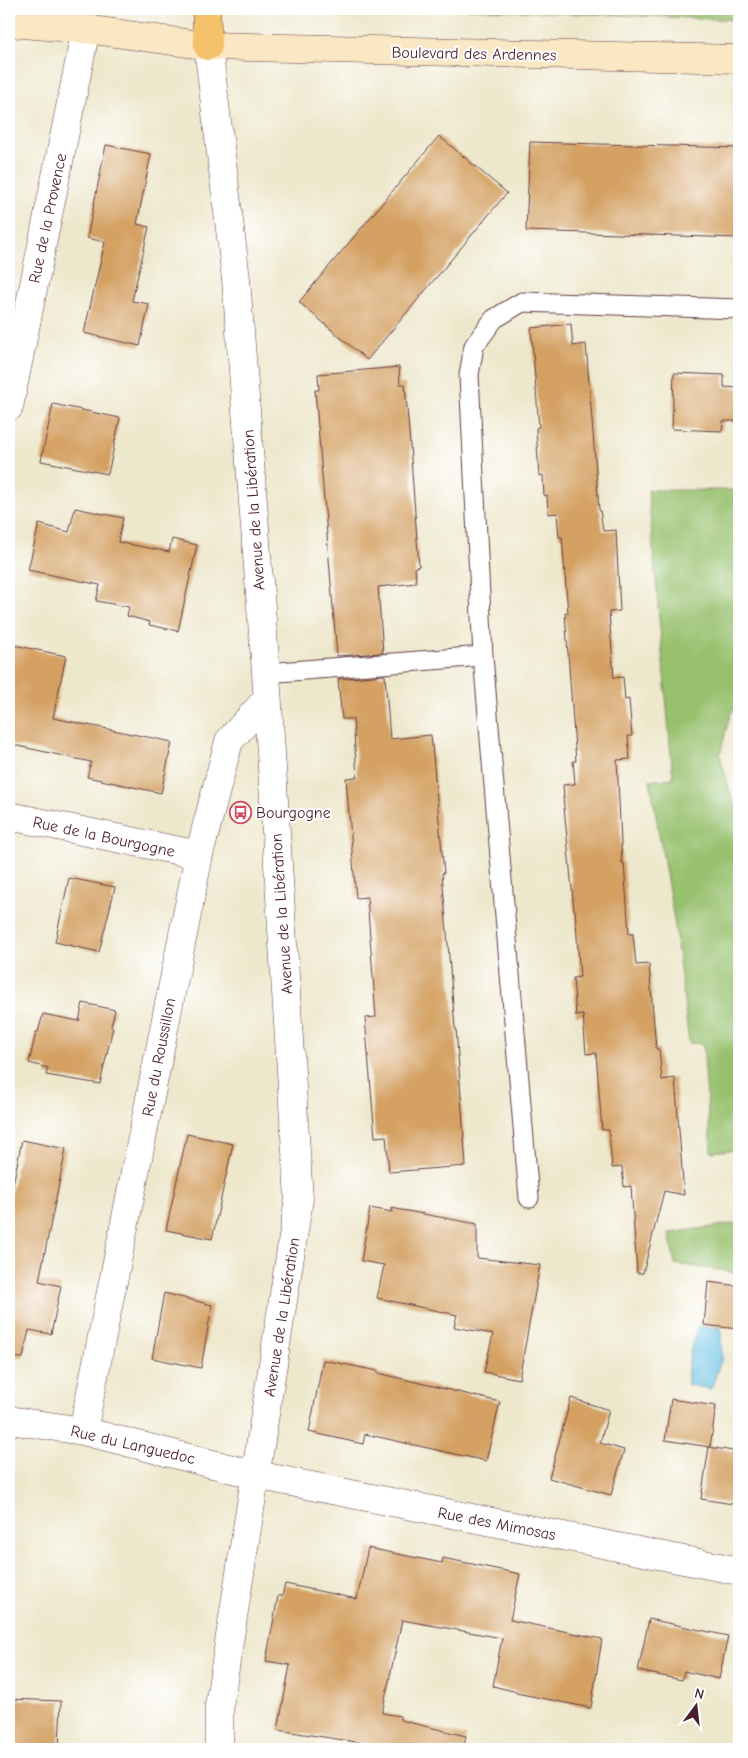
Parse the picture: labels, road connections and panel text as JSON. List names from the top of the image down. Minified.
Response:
{"streets":{"main road":["Boulevard des Ardennes"],"street":["Rue de la Provence","Avenue de la Libération","Rue de la Bourgogne","Rue du Roussillon","Rue du Languedoc","Rue des Mimosas"]},"crossings":[["Boulevard des Ardennes","Rue de la Provence"],["Boulevard des Ardennes","Avenue de la Libération"],["Avenue de la Libération","Rue du Roussillon"],["Avenue de la Libération","Rue du Languedoc"],["Avenue de la Libération","Rue des Mimosas"],["Rue de la Bourgogne","Rue du Roussillon"],["Rue du Roussillon","Rue du Languedoc"],["Rue du Languedoc","Rue des Mimosas"]],"places":{"bus stop":["Bourgogne"]},"north":"top"}
